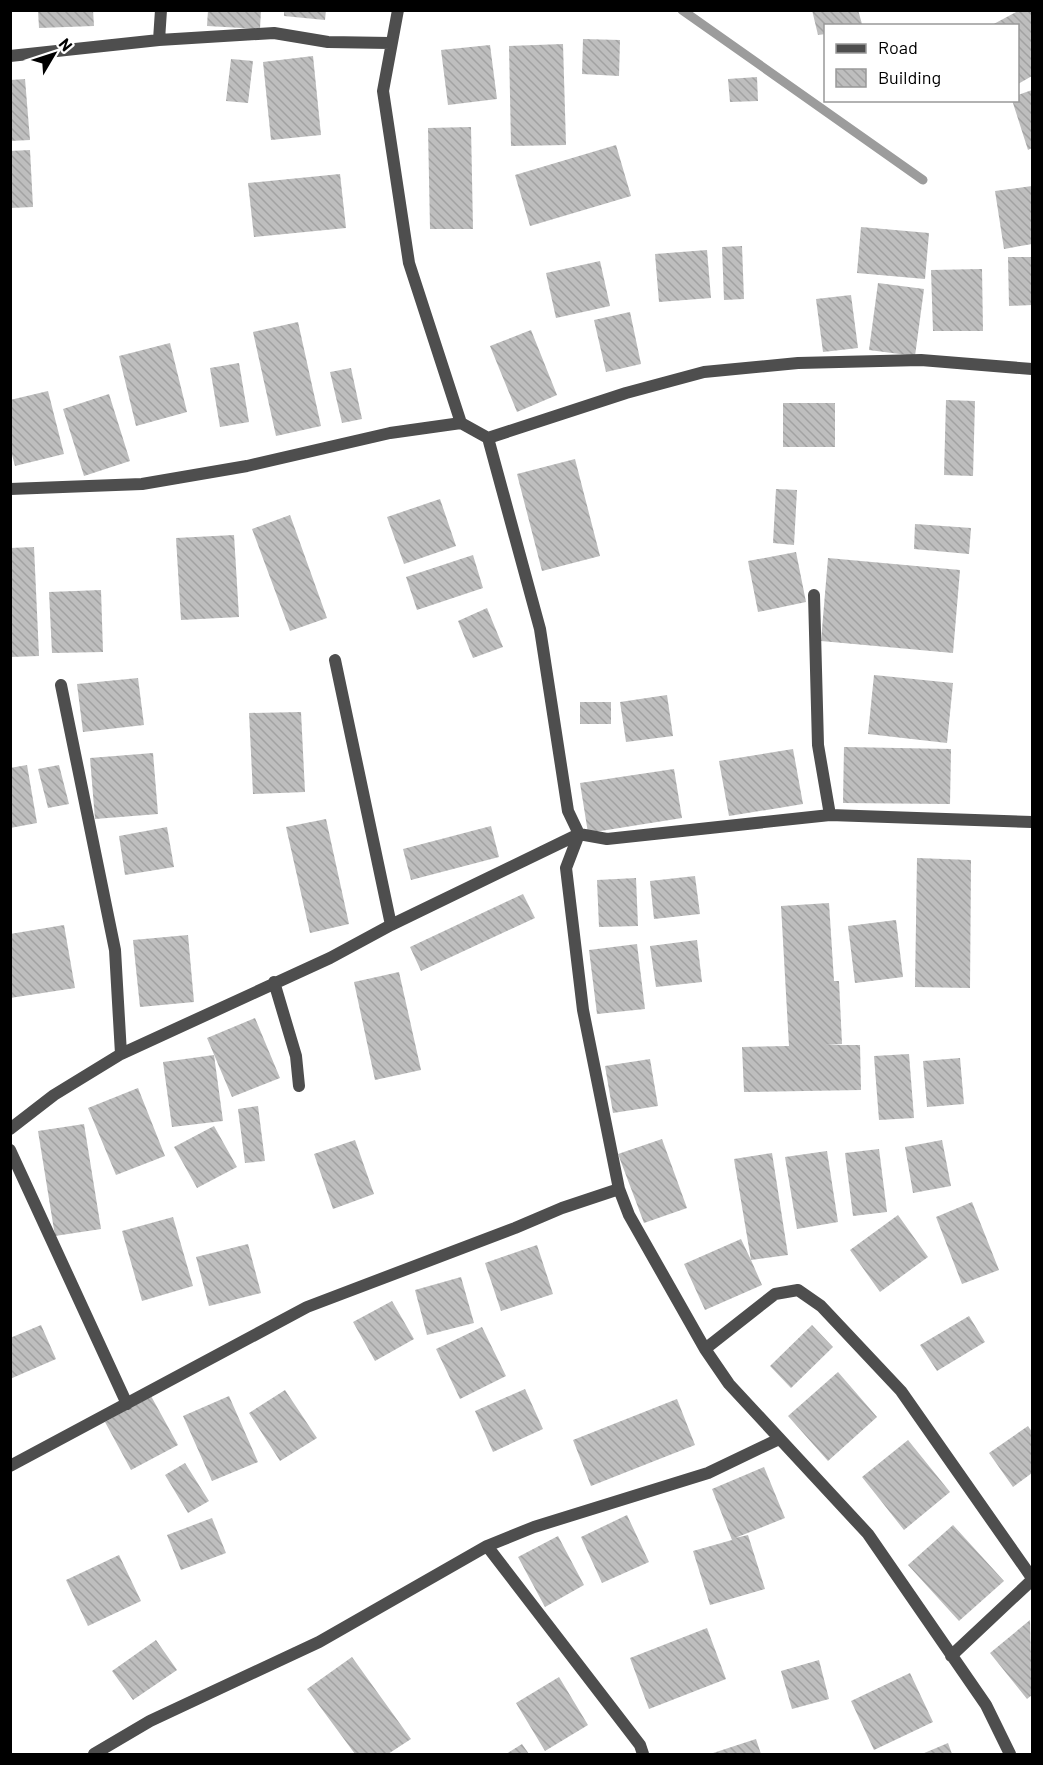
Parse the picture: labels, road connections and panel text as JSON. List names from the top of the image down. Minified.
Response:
{"legend":["Road","Building"],"north":"top right"}
